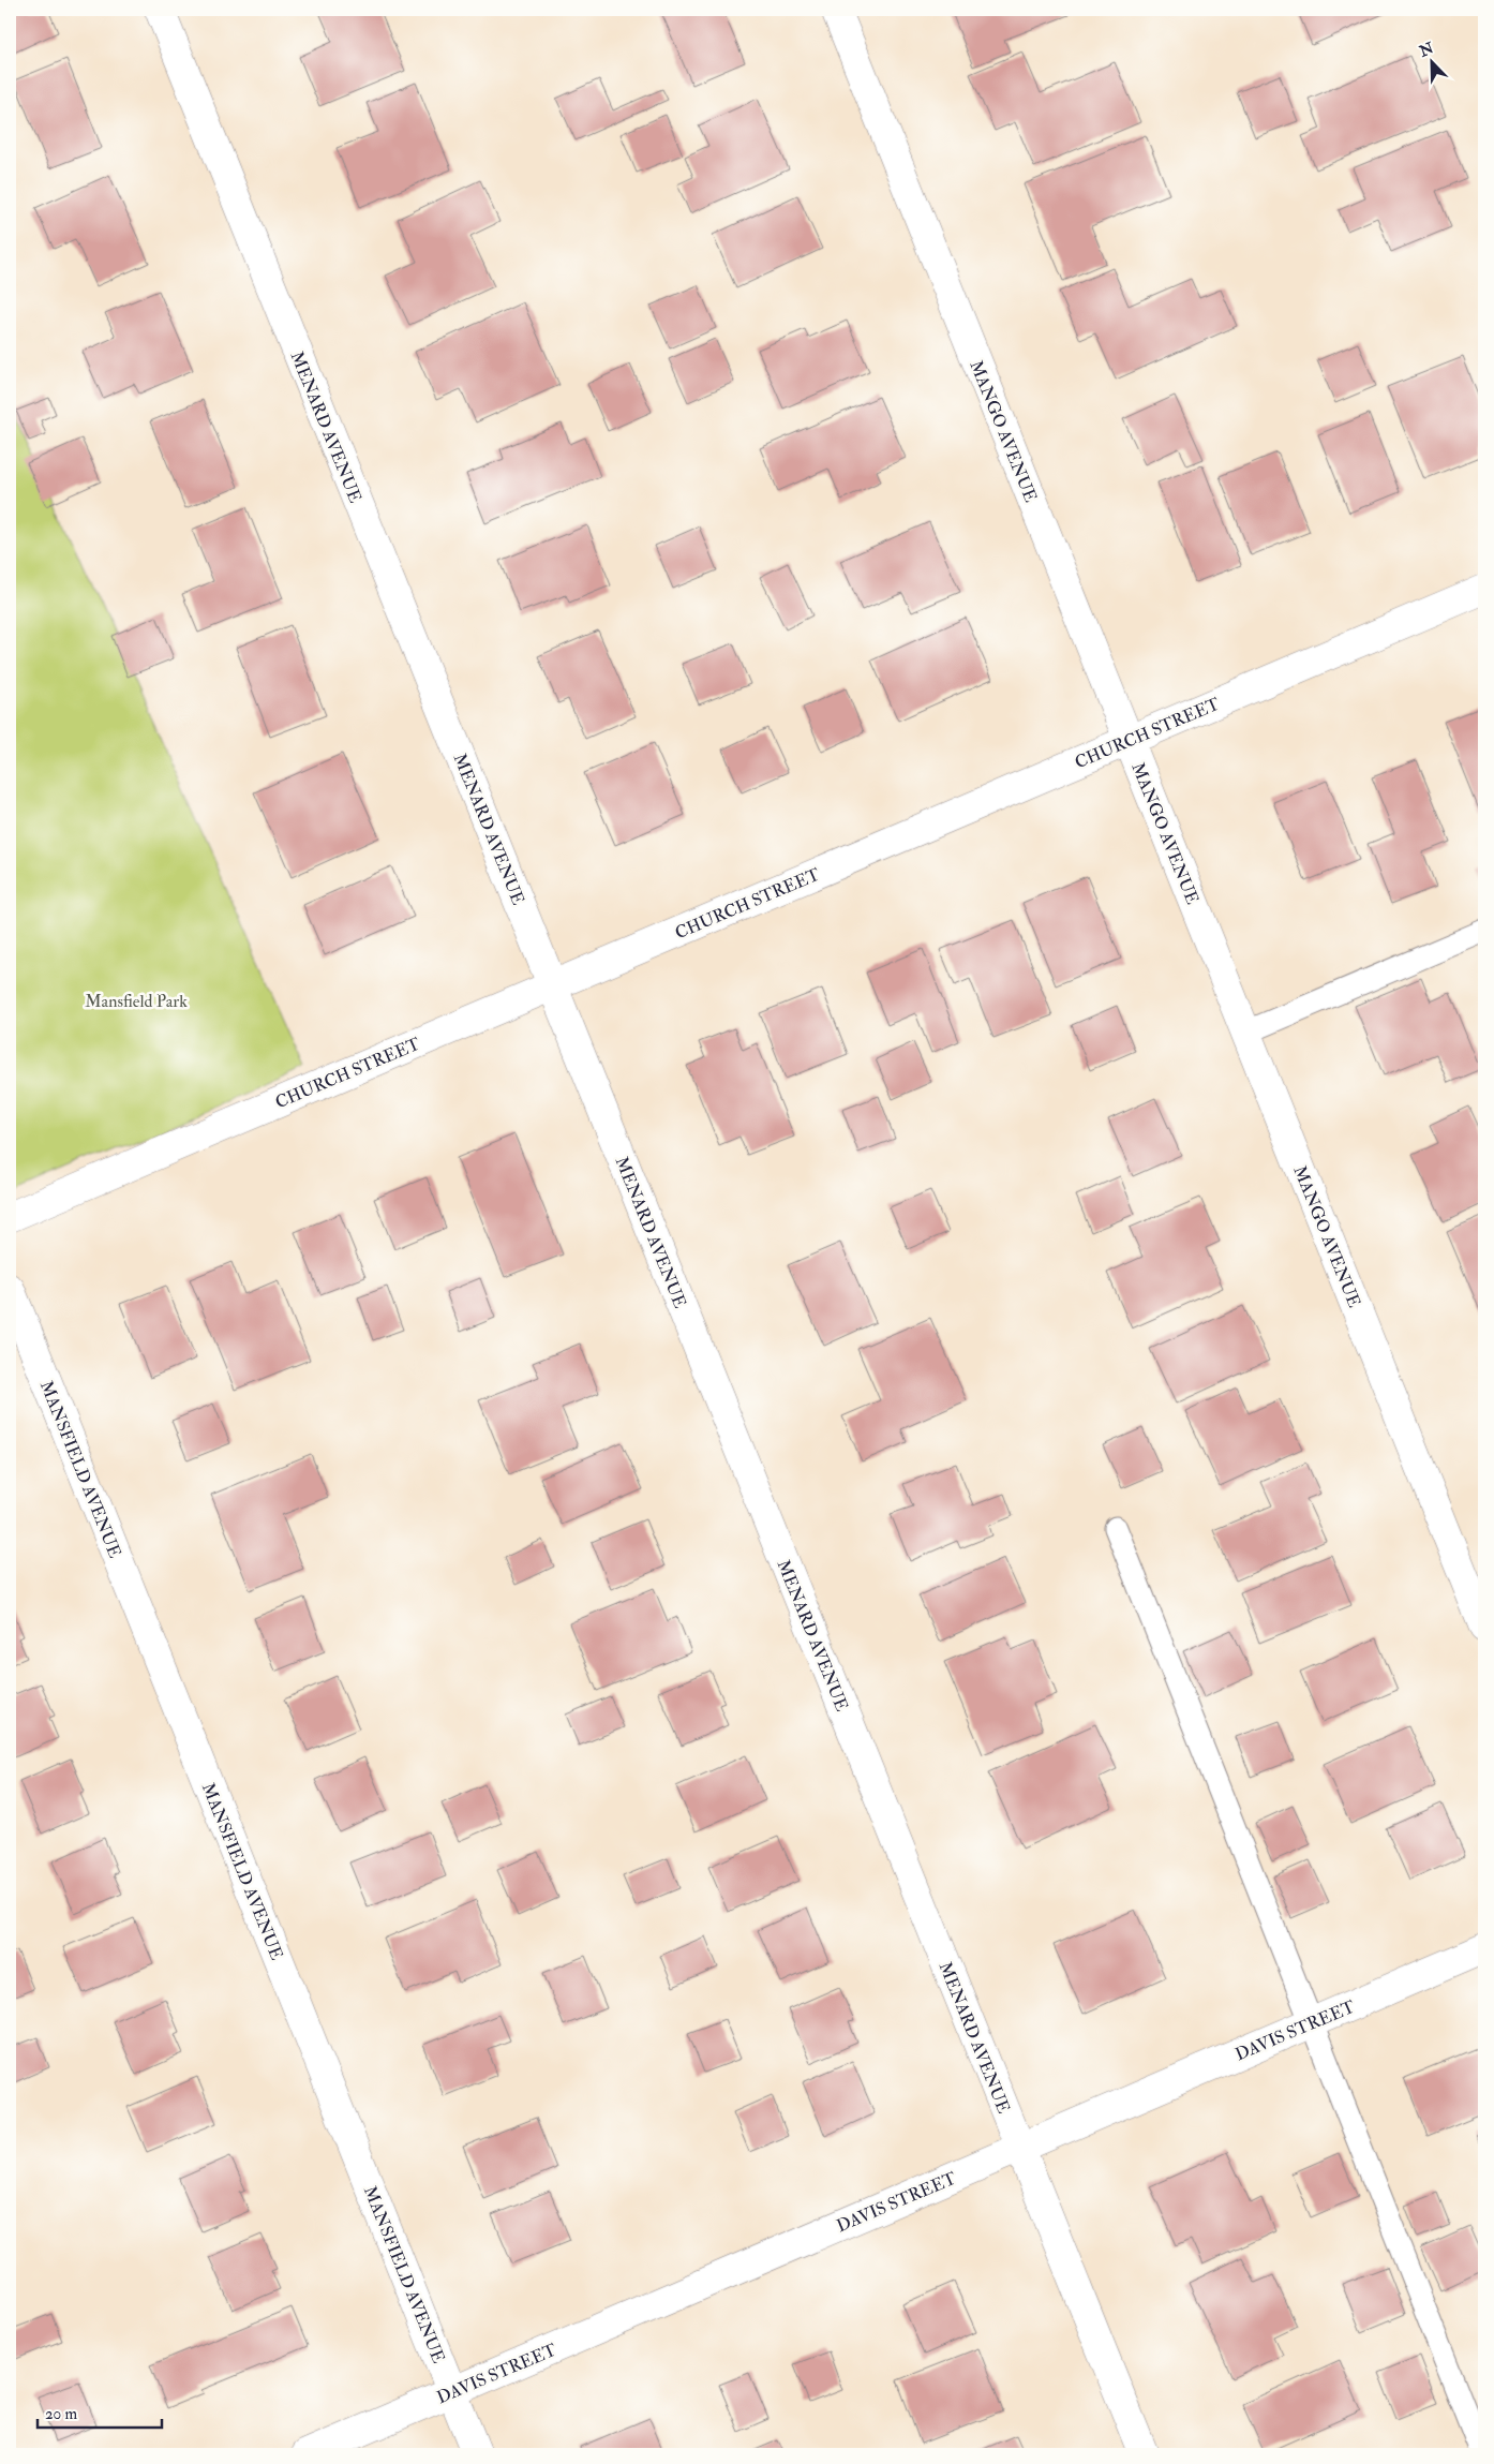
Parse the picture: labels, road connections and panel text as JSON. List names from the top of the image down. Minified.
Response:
{"streets":{"street":["MENARD AVENUE","MANGO AVENUE","CHURCH STREET","MANSFIELD AVENUE","DAVIS STREET"]},"crossings":[["MENARD AVENUE","CHURCH STREET"],["MENARD AVENUE","DAVIS STREET"],["MANGO AVENUE","CHURCH STREET"],["MANSFIELD AVENUE","DAVIS STREET"]],"parks":["Mansfield Park"],"scale_bar":"20 m","north":"top left"}
